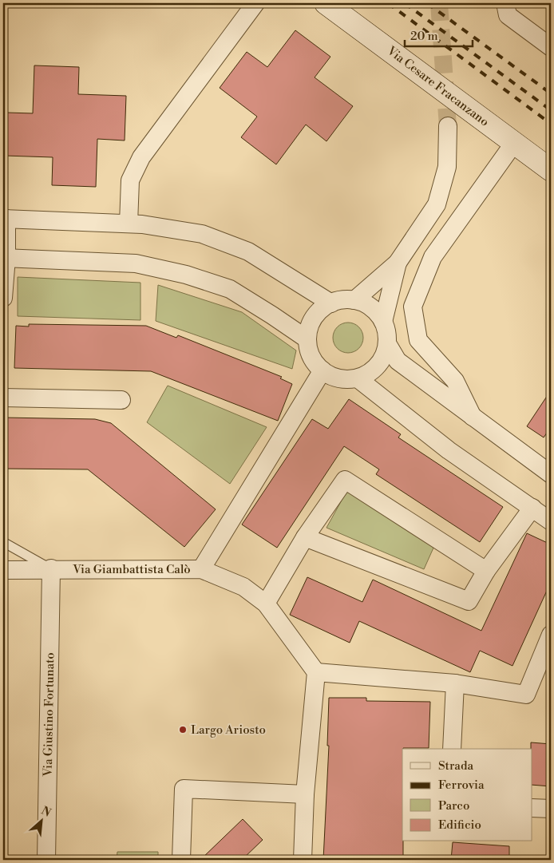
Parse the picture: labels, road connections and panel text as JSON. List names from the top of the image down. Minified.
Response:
{"streets":{"street":["Via Cesare Fracanzano","Via Giambattista Calò","Via Giustino Fortunato"]},"crossings":[["Via Giambattista Calò","Via Giustino Fortunato"]],"places":["Largo Ariosto"],"legend":["Strada","Ferrovia","Parco","Edificio"],"scale_bar":"20 m","north":"top right"}
